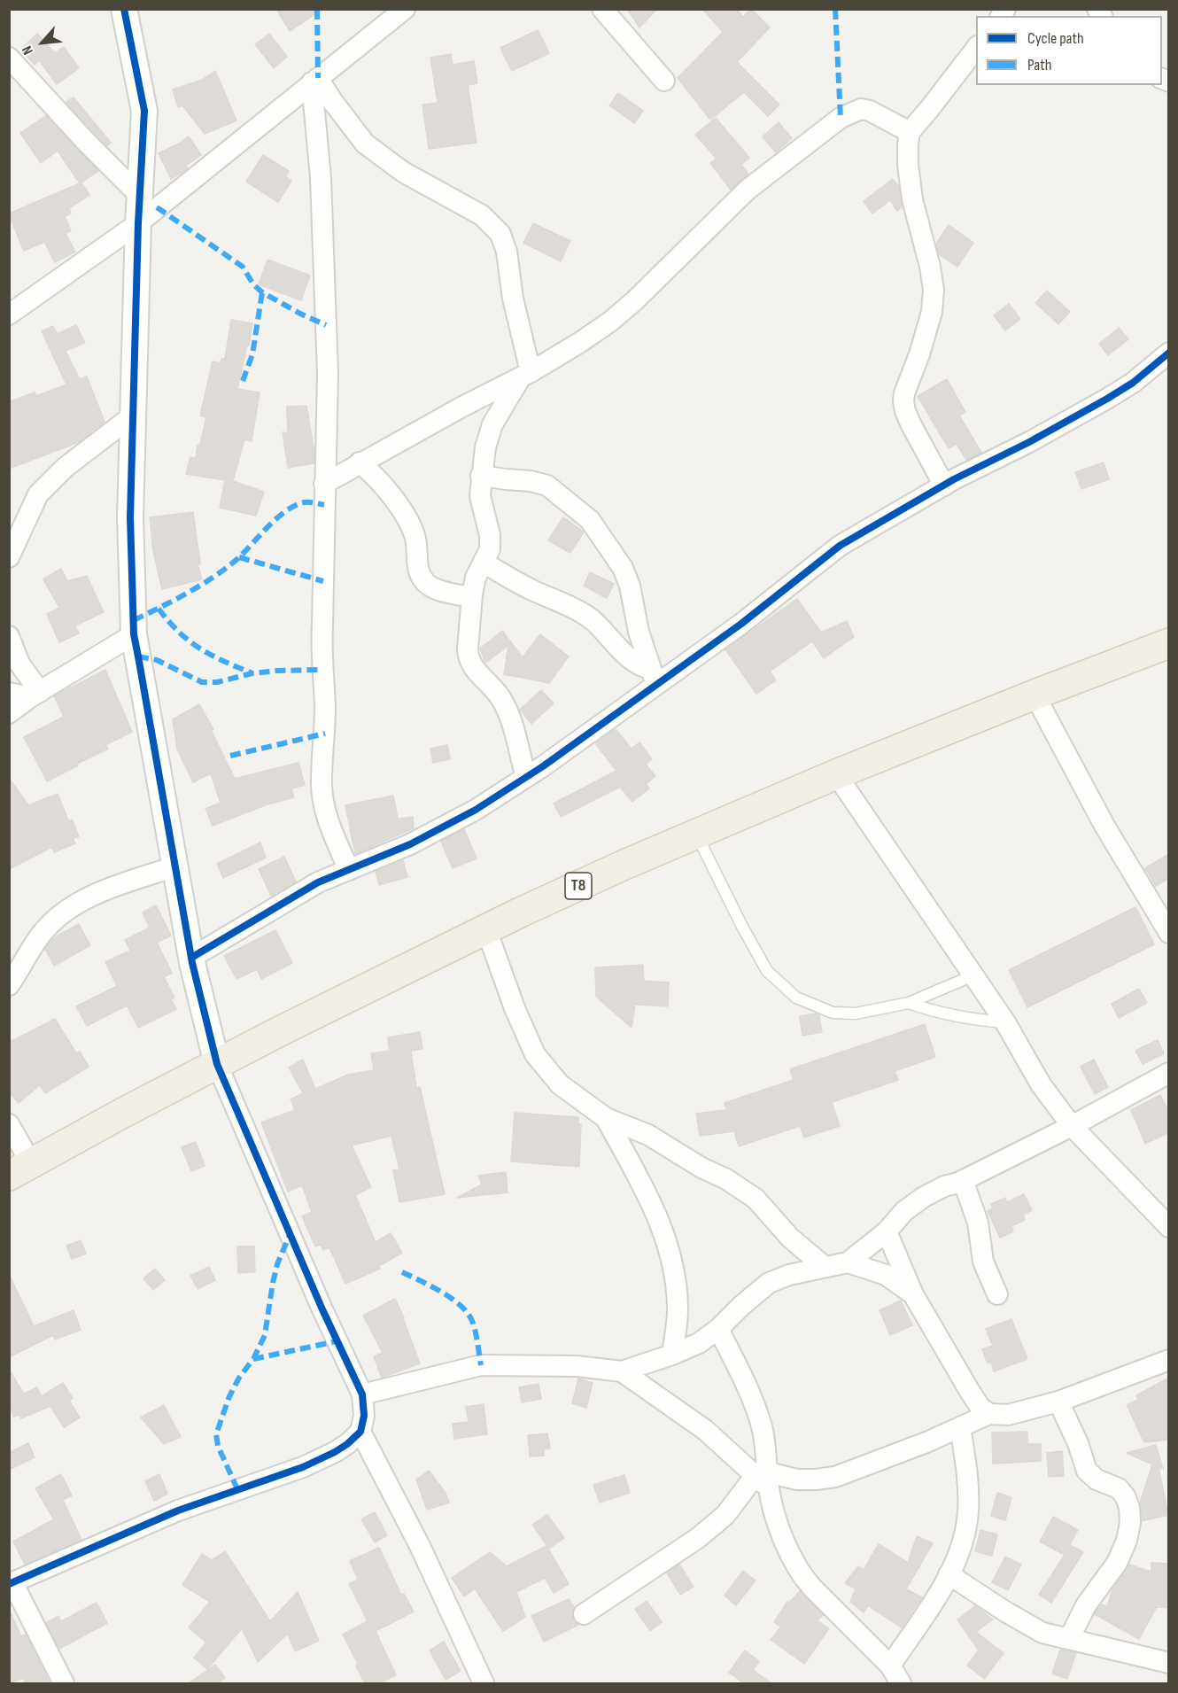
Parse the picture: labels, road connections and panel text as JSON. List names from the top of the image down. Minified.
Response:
{"streets":{"main road":["T8"]},"legend":["Cycle path","Path"],"north":"bottom left"}
